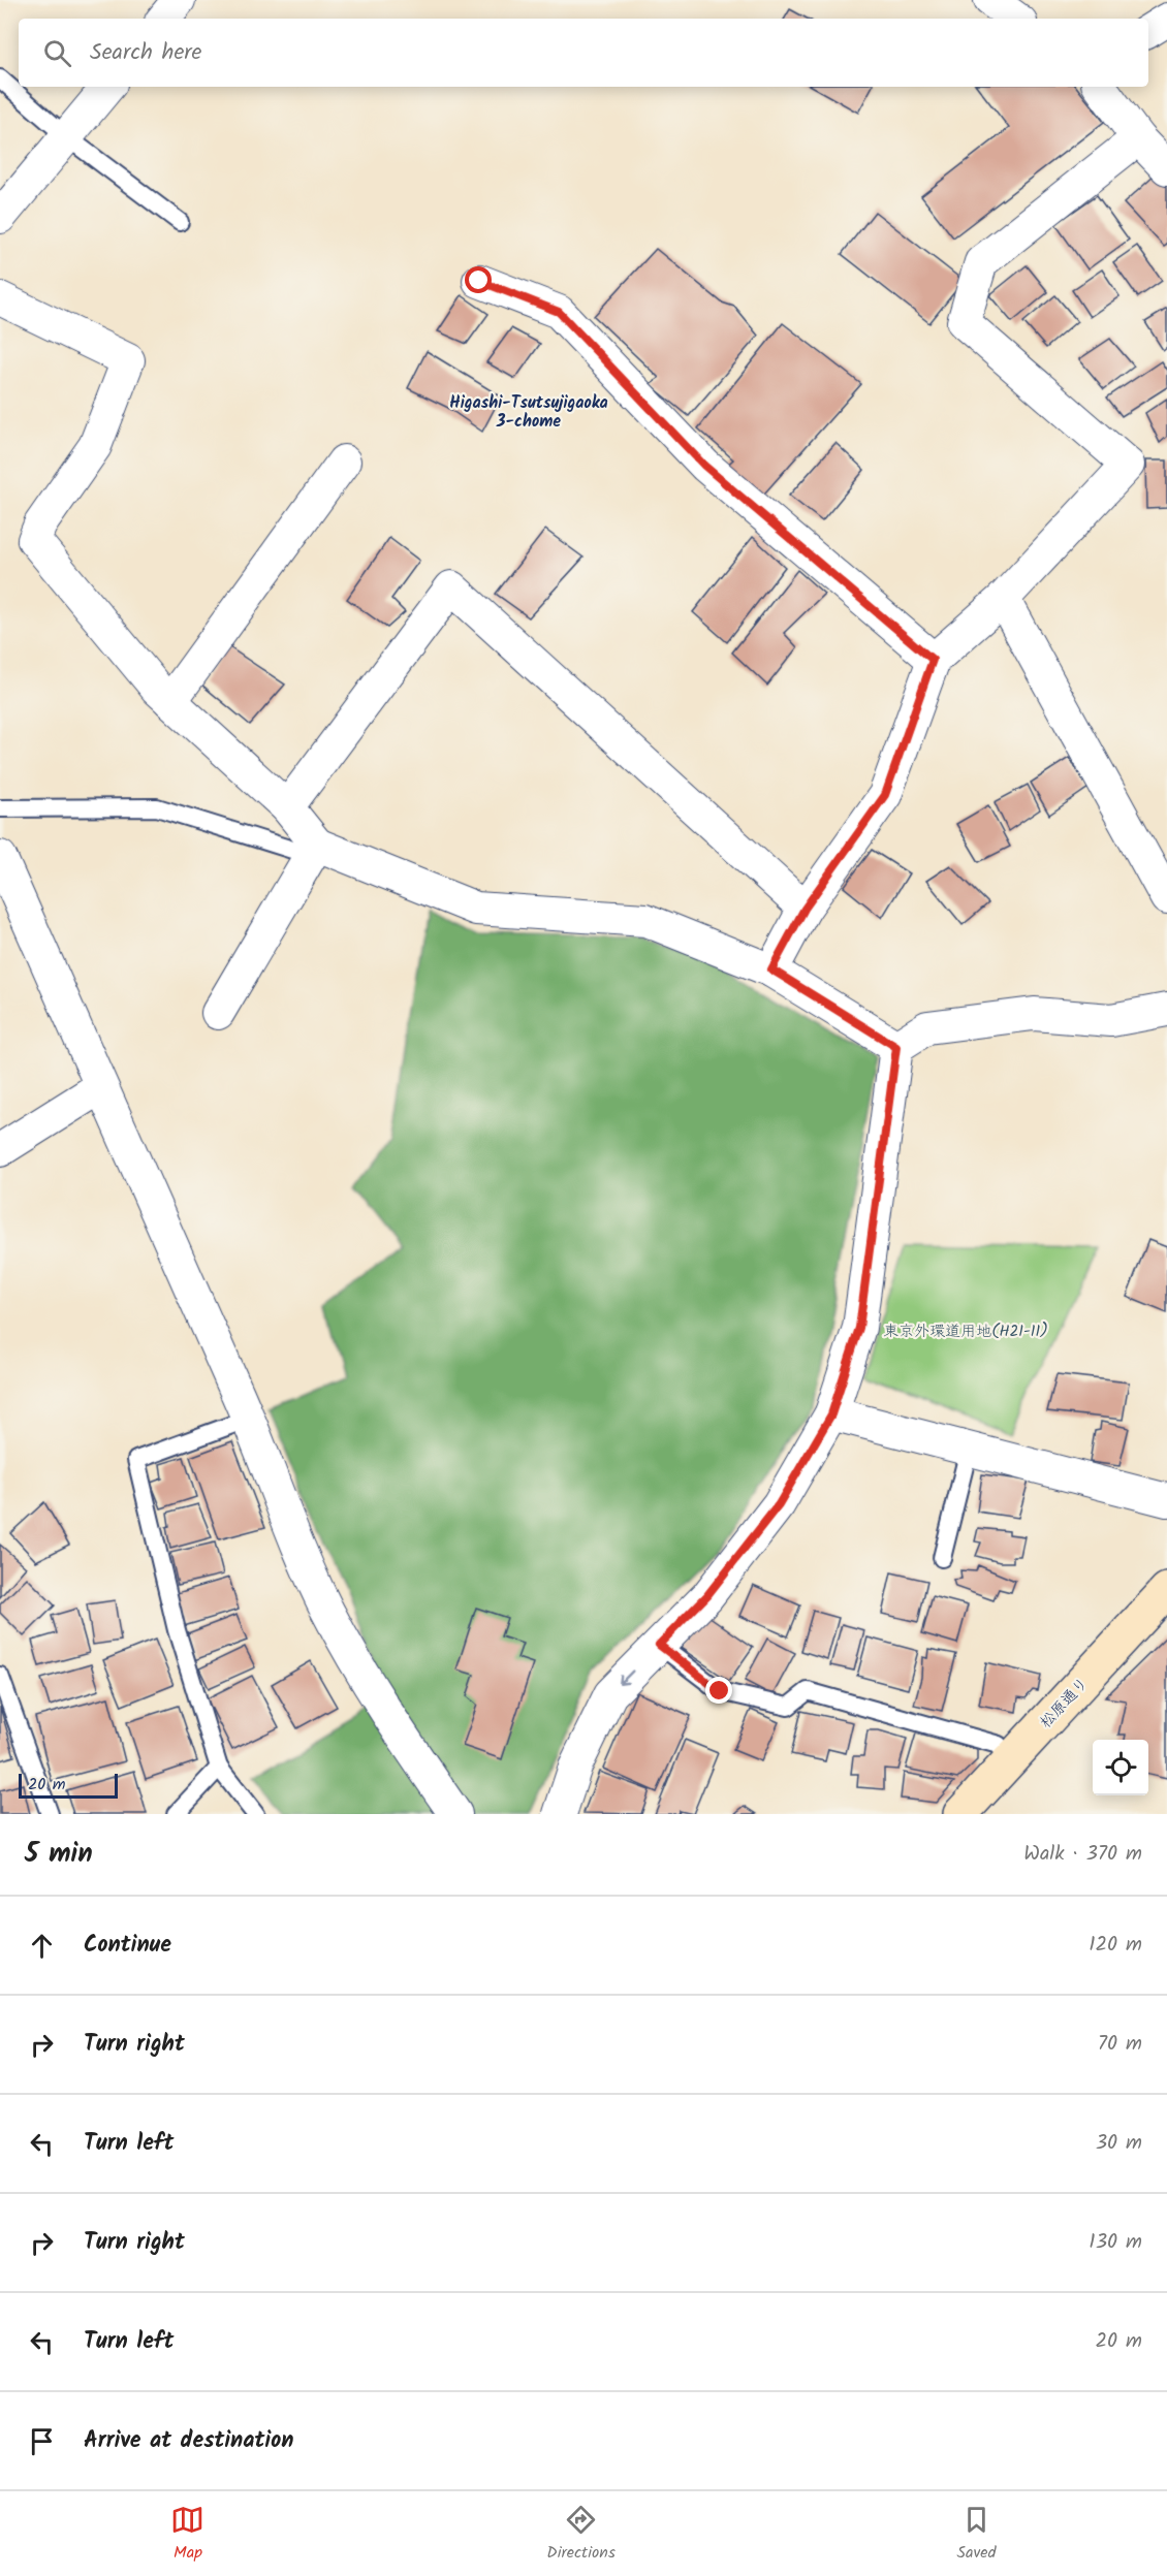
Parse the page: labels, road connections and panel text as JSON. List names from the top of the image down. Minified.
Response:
{"streets":{"main road":["松原通り"]},"districts":["Higashi-Tsutsujigaoka 3-chome"],"parks":["東京外環道用地(H21-11)"],"scale_bar":"20 m","page":{"search":"Search here","scale":"20 m","heading":["5 min","Walk · 370 m"],"list":[["Continue","120 m"],["Turn right","70 m"],["Turn left","30 m"],["Turn right","130 m"],["Turn left","20 m"],"Arrive at destination"],"nav":["Map","Directions","Saved"]}}
